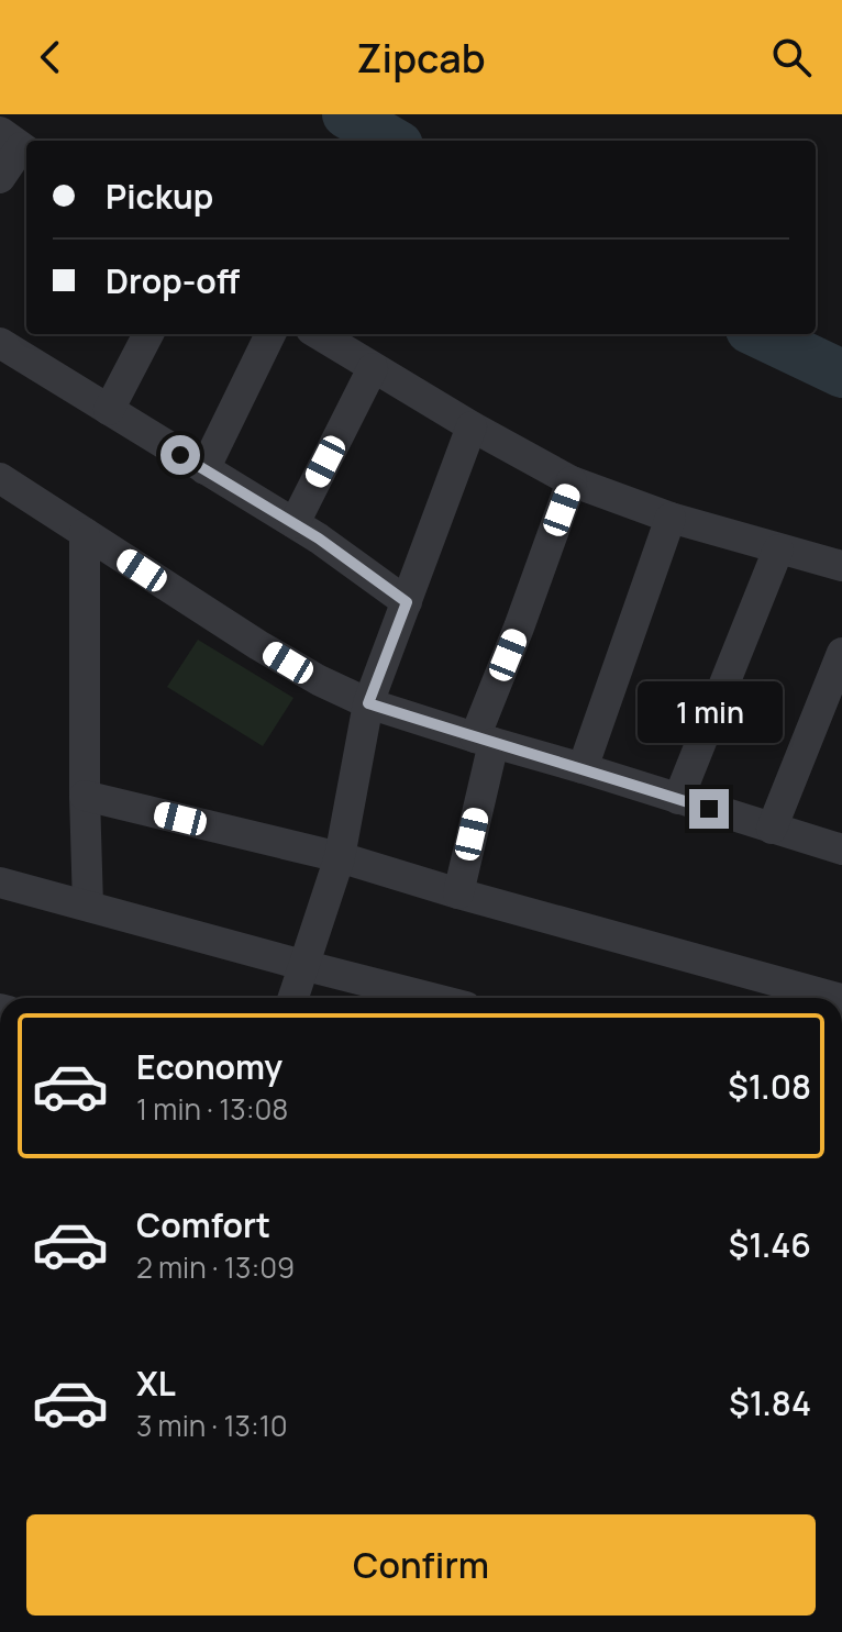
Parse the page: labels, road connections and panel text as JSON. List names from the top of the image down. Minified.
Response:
{"page":{"header":"Zipcab","banner":["Pickup","Drop-off"],"bubble":"1 min","list":[{"name":"Economy","note":"1 min · 13:08","value":"$1.08"},{"name":"Comfort","note":"2 min · 13:09","value":"$1.46"},{"name":"XL","note":"3 min · 13:10","value":"$1.84"}],"buttons":"Confirm"}}
